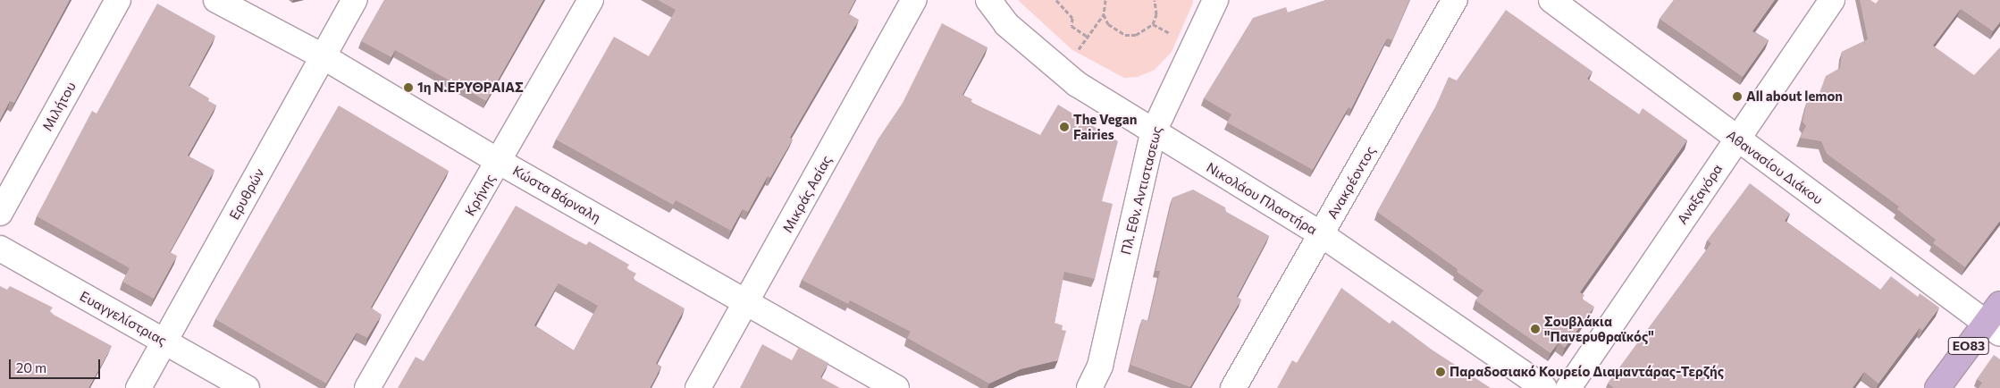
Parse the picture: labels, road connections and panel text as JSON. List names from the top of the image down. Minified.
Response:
{"streets":{"main road":["ΕΟ83"],"street":["Μιλήτου","Αθανασίου Διάκου","Ανακρέοντος","Πλ. Εθν. Αντιστασεως","Ερυθρών","Κώστα Βάρναλη","Μικράς Ασίας","Αναξαγόρα","Κρήνης","Νικολάου Πλαστήρα","Ευαγγελίστριας"]},"crossings":[["Αθανασίου Διάκου","Αναξαγόρα"],["Αθανασίου Διάκου","ΕΟ83"],["Ανακρέοντος","Νικολάου Πλαστήρα"],["Πλ. Εθν. Αντιστασεως","Νικολάου Πλαστήρα"],["Ερυθρών","Κώστα Βάρναλη"],["Ερυθρών","Ευαγγελίστριας"],["Κώστα Βάρναλη","Μικράς Ασίας"],["Κώστα Βάρναλη","Κρήνης"]],"places":["1η Ν.ΕΡΥΘΡΑΙΑΣ","All about lemon","The Vegan Fairies","Σουβλάκια \"Πανερυθραϊκός\"","Παραδοσιακό Κουρείο Διαμαντάρας-Τερζής"],"scale_bar":"20 m"}
